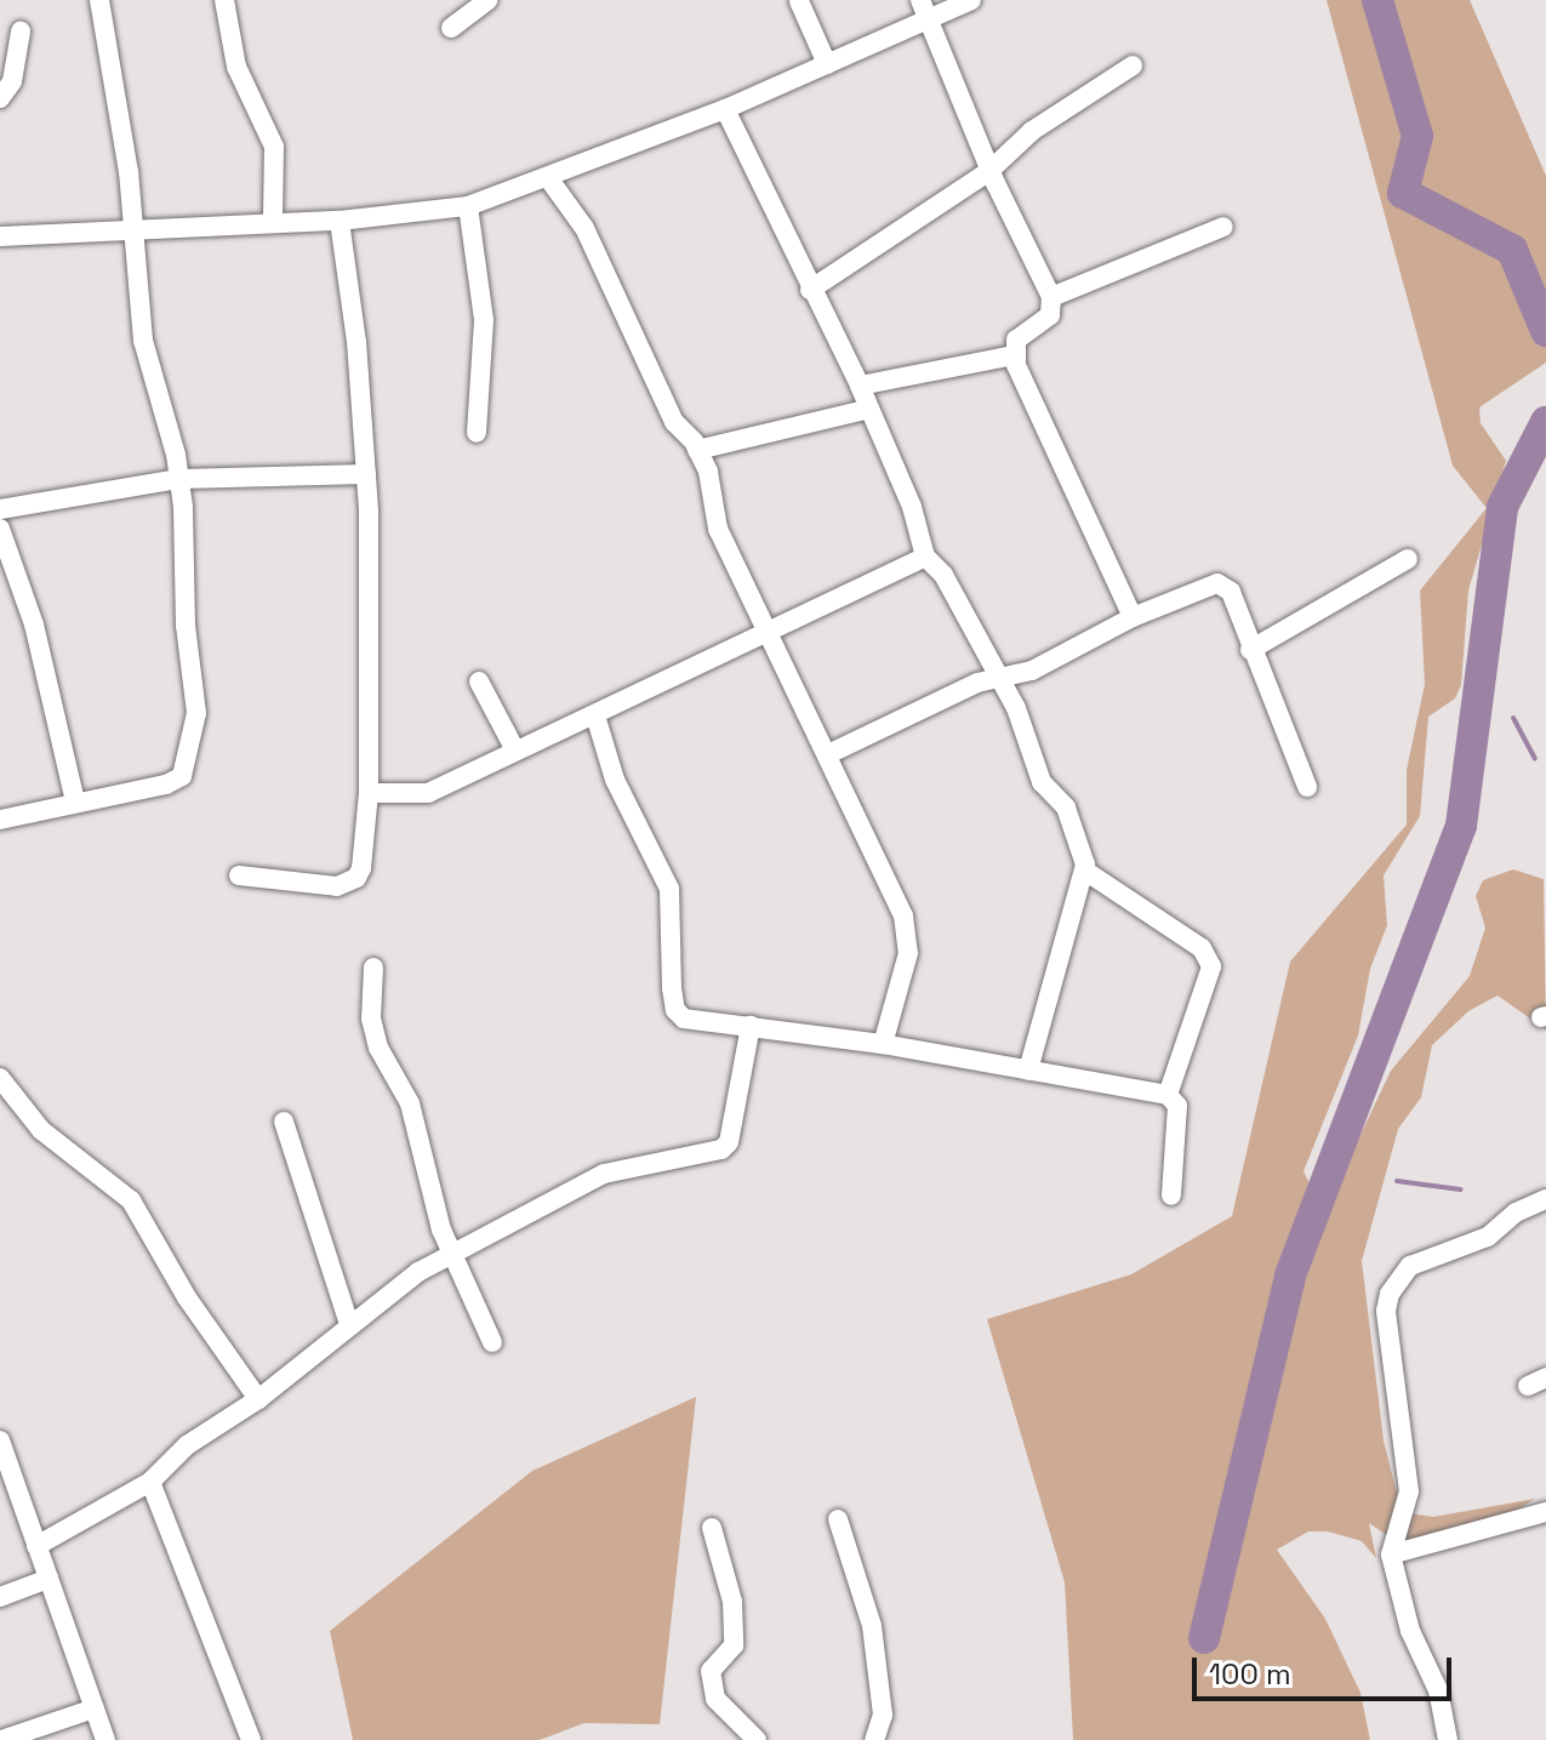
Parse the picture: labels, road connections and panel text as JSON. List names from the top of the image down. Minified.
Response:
{"scale_bar":"100 m"}
